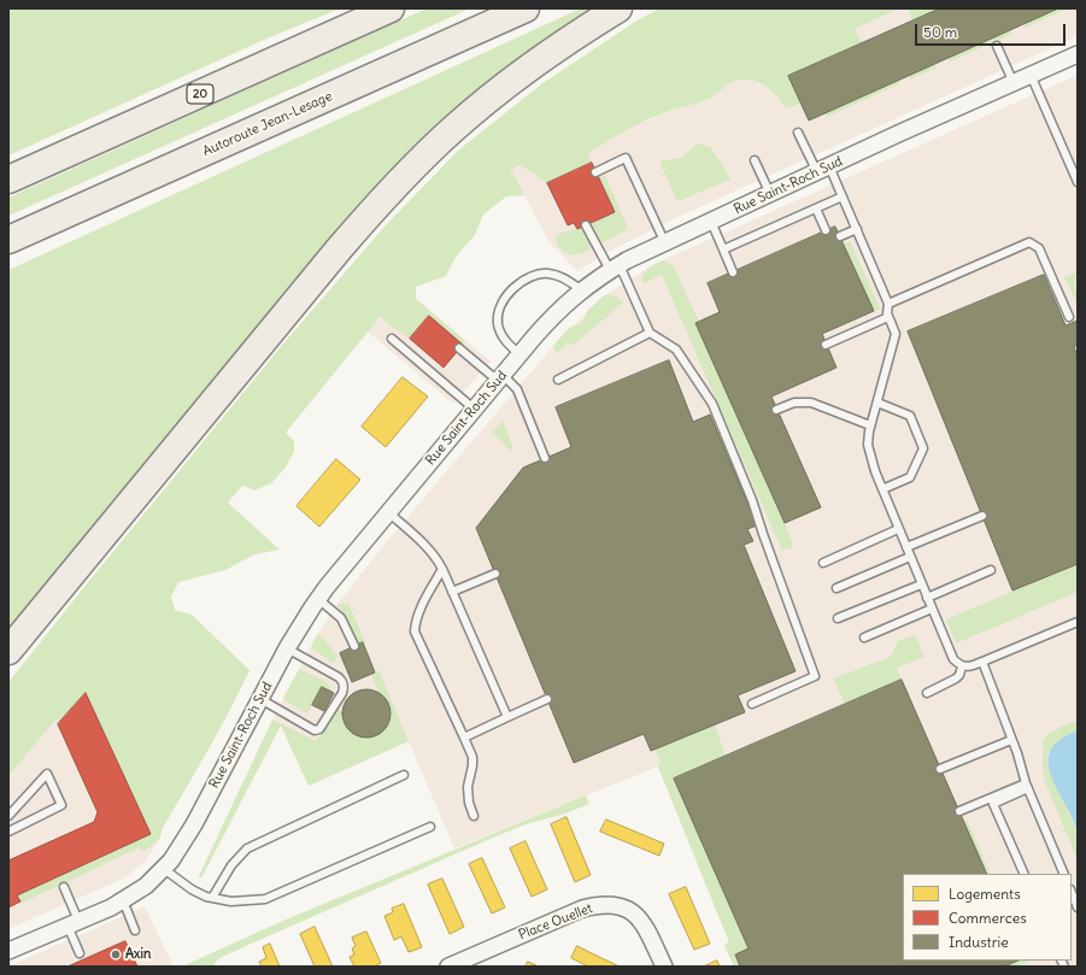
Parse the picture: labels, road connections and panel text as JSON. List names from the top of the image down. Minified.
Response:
{"streets":{"highway":["20","Autoroute Jean-Lesage"],"street":["Rue Saint-Roch Sud","Place Ouellet"]},"places":["Axin"],"legend":["Logements","Commerces","Industrie"],"scale_bar":"50 m"}
